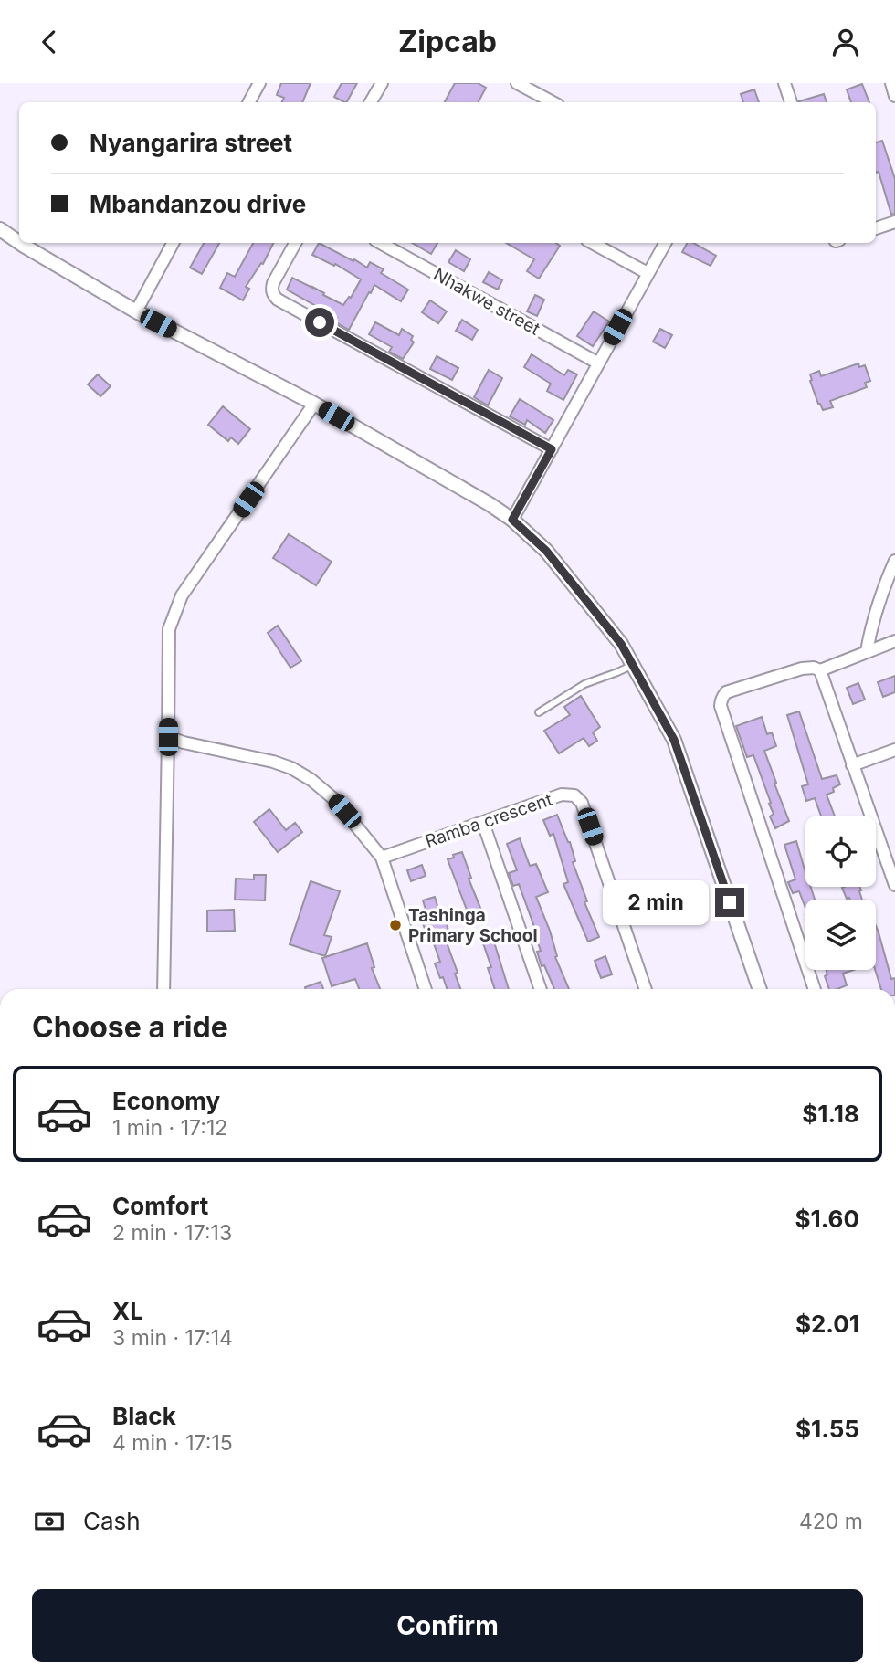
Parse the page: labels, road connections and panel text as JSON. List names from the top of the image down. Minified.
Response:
{"streets":{"street":["Nhakwe street","Ramba crescent"]},"places":["Tashinga Primary School"],"page":{"header":"Zipcab","banner":["Nyangarira street","Mbandanzou drive"],"bubble":"2 min","heading":"Choose a ride","list":[{"name":"Economy","note":"1 min · 17:12","value":"$1.18"},{"name":"Comfort","note":"2 min · 17:13","value":"$1.60"},{"name":"XL","note":"3 min · 17:14","value":"$2.01"},{"name":"Black","note":"4 min · 17:15","value":"$1.55"}],"pay":["Cash","420 m"],"buttons":"Confirm"}}
